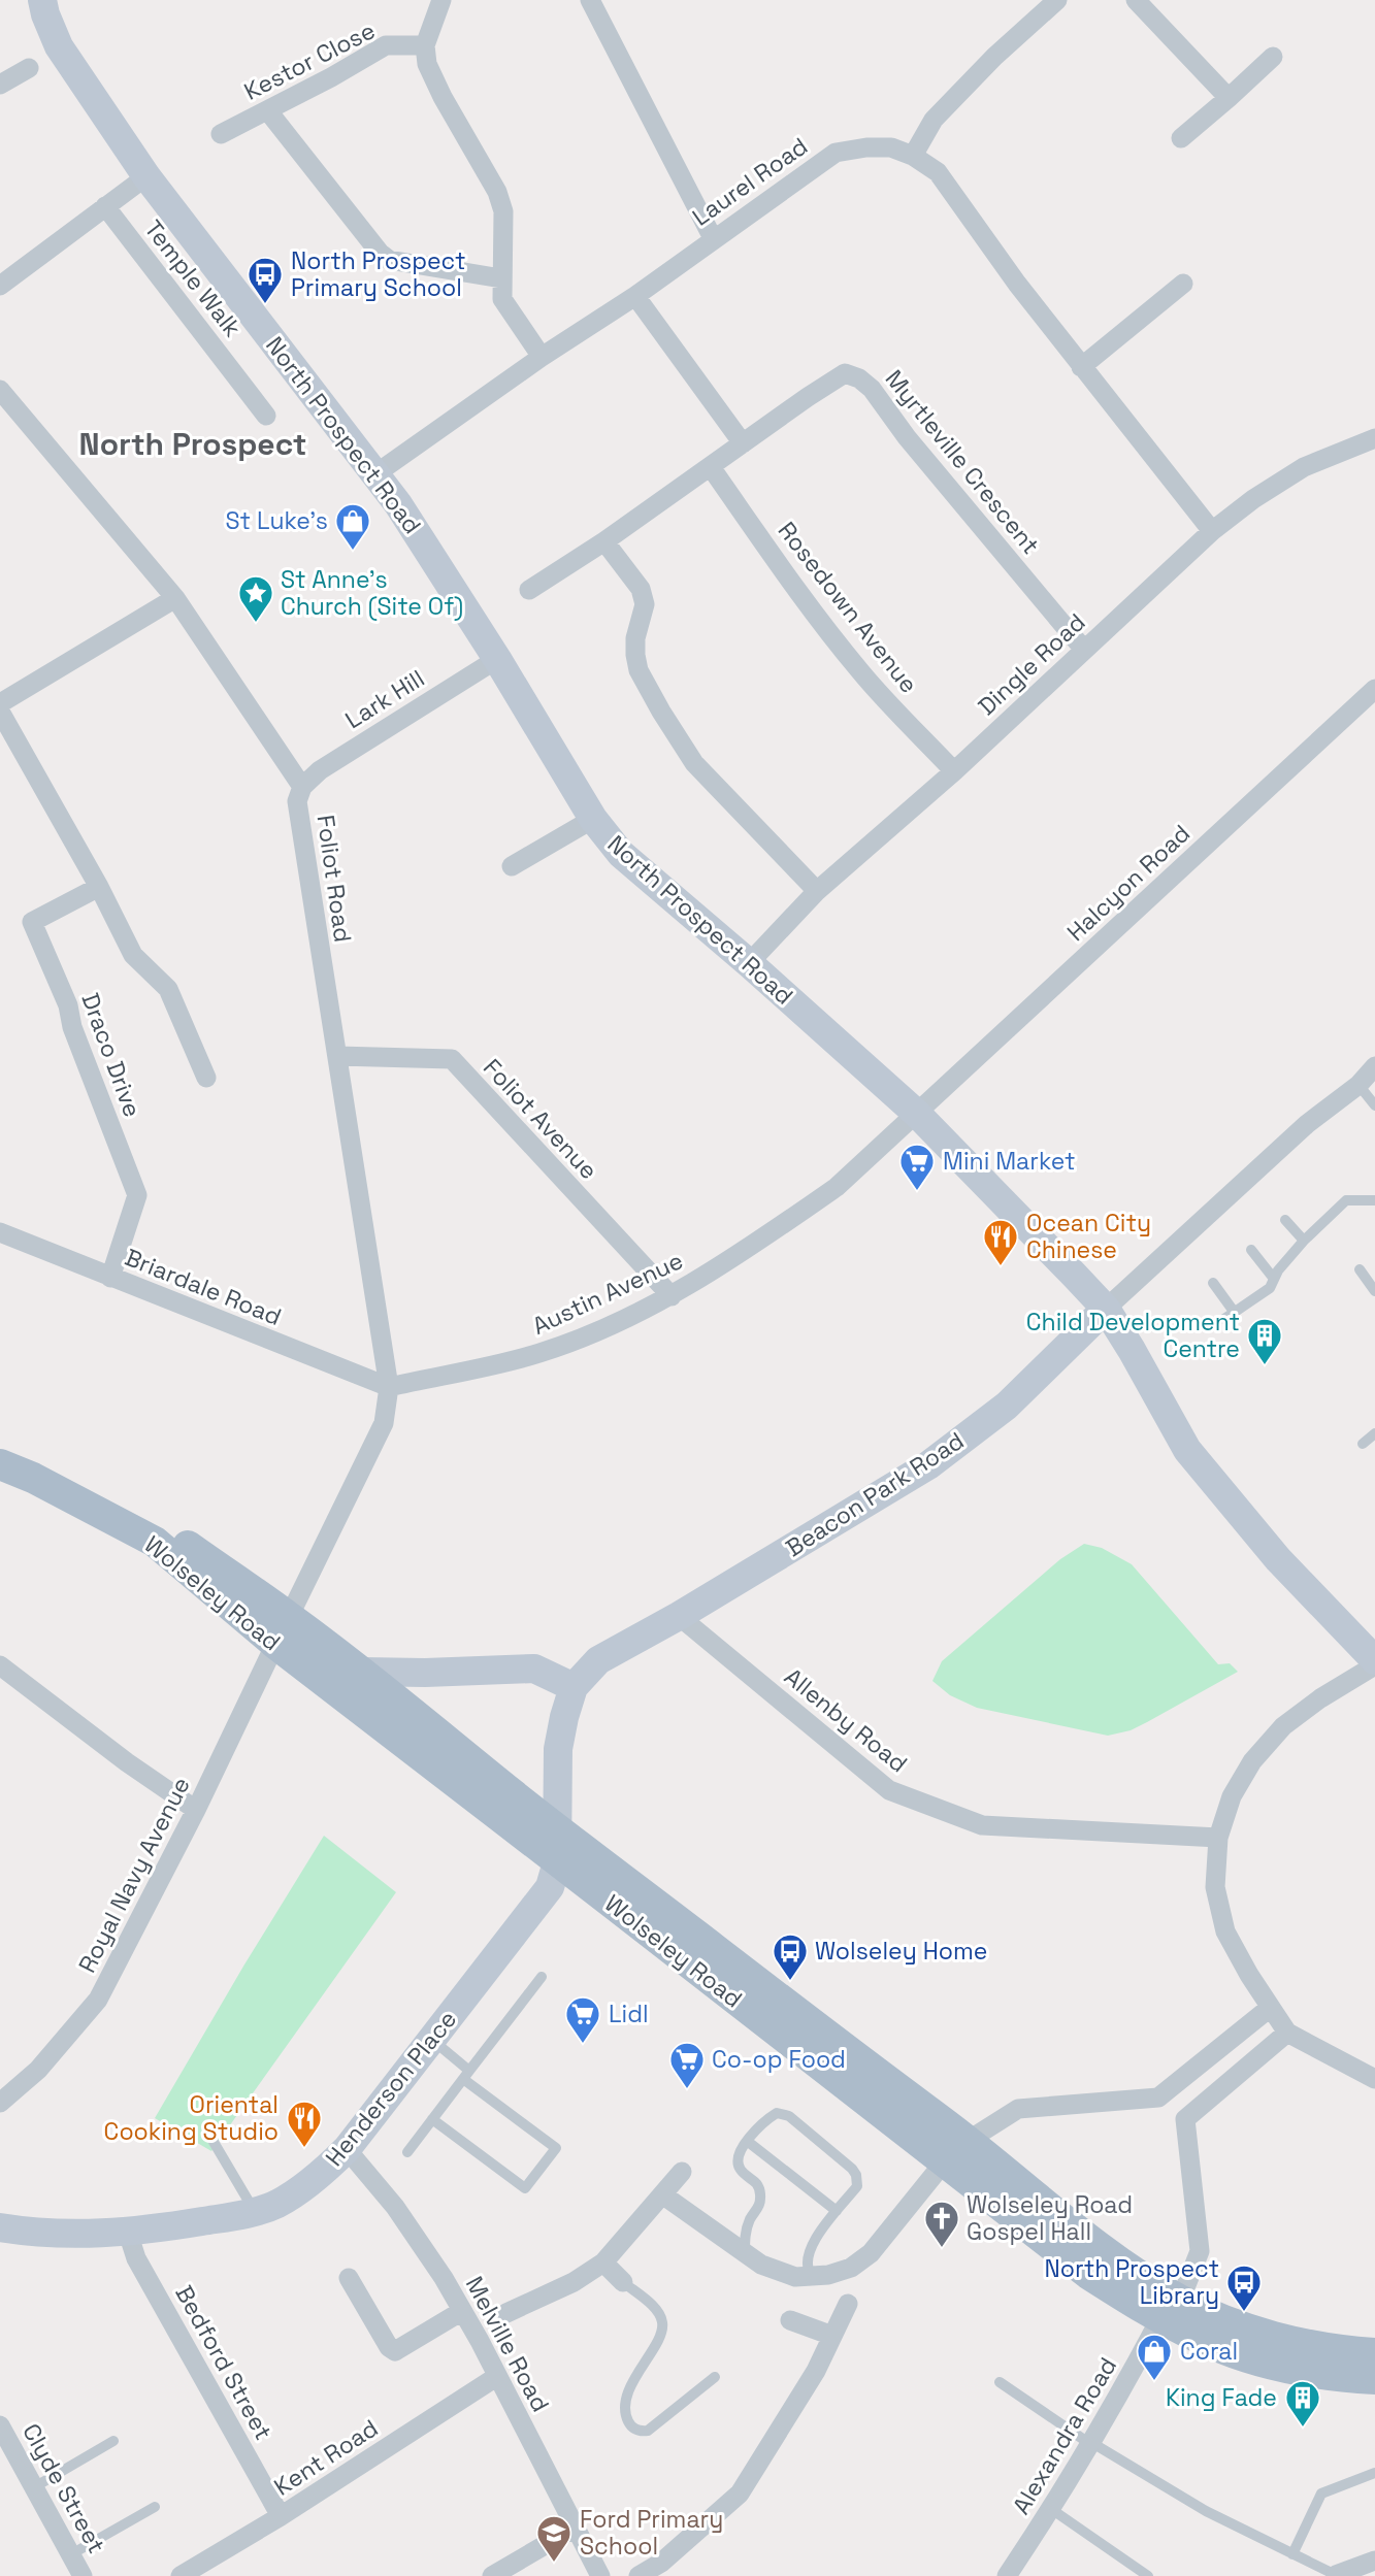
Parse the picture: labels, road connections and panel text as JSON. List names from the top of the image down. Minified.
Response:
{"streets":{"main road":["Wolseley Road"],"street":["Kestor Close","Laurel Road","Temple Walk","North Prospect Road","Myrtleville Crescent","Rosedown Avenue","Dingle Road","Lark Hill","Foliot Road","Halcyon Road","Draco Drive","Foliot Avenue","Briardale Road","Austin Avenue","Beacon Park Road","Allenby Road","Royal Navy Avenue","Henderson Place","Melville Road","Bedford Street","Alexandra Road","Kent Road","Clyde Street"]},"crossings":[["Laurel Road","North Prospect Road"],["Laurel Road","Dingle Road"],["North Prospect Road","Dingle Road"],["North Prospect Road","Lark Hill"],["North Prospect Road","Halcyon Road"],["North Prospect Road","Austin Avenue"],["North Prospect Road","Beacon Park Road"],["Myrtleville Crescent","Rosedown Avenue"],["Myrtleville Crescent","Dingle Road"],["Rosedown Avenue","Dingle Road"],["Lark Hill","Foliot Road"],["Foliot Road","Foliot Avenue"],["Foliot Road","Briardale Road"],["Foliot Road","Austin Avenue"],["Halcyon Road","Austin Avenue"],["Draco Drive","Briardale Road"],["Foliot Avenue","Austin Avenue"],["Briardale Road","Austin Avenue"],["Beacon Park Road","Wolseley Road"],["Beacon Park Road","Allenby Road"],["Beacon Park Road","Henderson Place"],["Wolseley Road","Royal Navy Avenue"],["Wolseley Road","Henderson Place"],["Wolseley Road","Alexandra Road"],["Henderson Place","Melville Road"],["Henderson Place","Bedford Street"],["Melville Road","Kent Road"],["Bedford Street","Kent Road"]],"districts":["North Prospect"],"places":{"bus stop":["North Prospect Primary School","Wolseley Home","North Prospect Library"],"shop":["St Luke's","Coral"],"place":["St Anne's Church (Site Of)"],"supermarket":["Mini Market","Lidl","Co-op Food"],"restaurant":["Ocean City Chinese","Oriental Cooking Studio"],"building":["Child Development Centre","King Fade"],"church":["Wolseley Road Gospel Hall"],"school or university":["Ford Primary School"]}}
